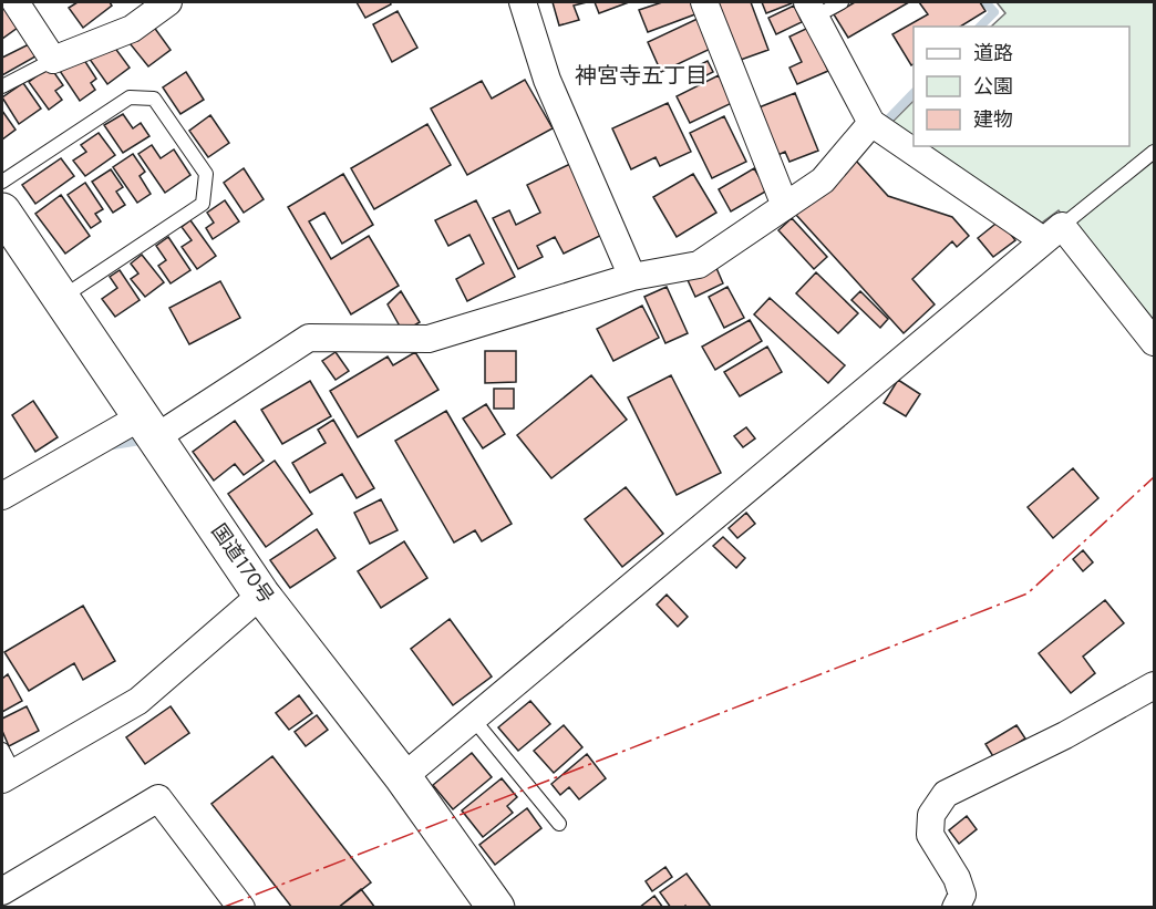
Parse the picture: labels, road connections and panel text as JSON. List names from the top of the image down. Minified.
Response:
{"streets":{"highway":["国道170号"]},"districts":["神宮寺五丁目"],"legend":["道路","公園","建物"]}
